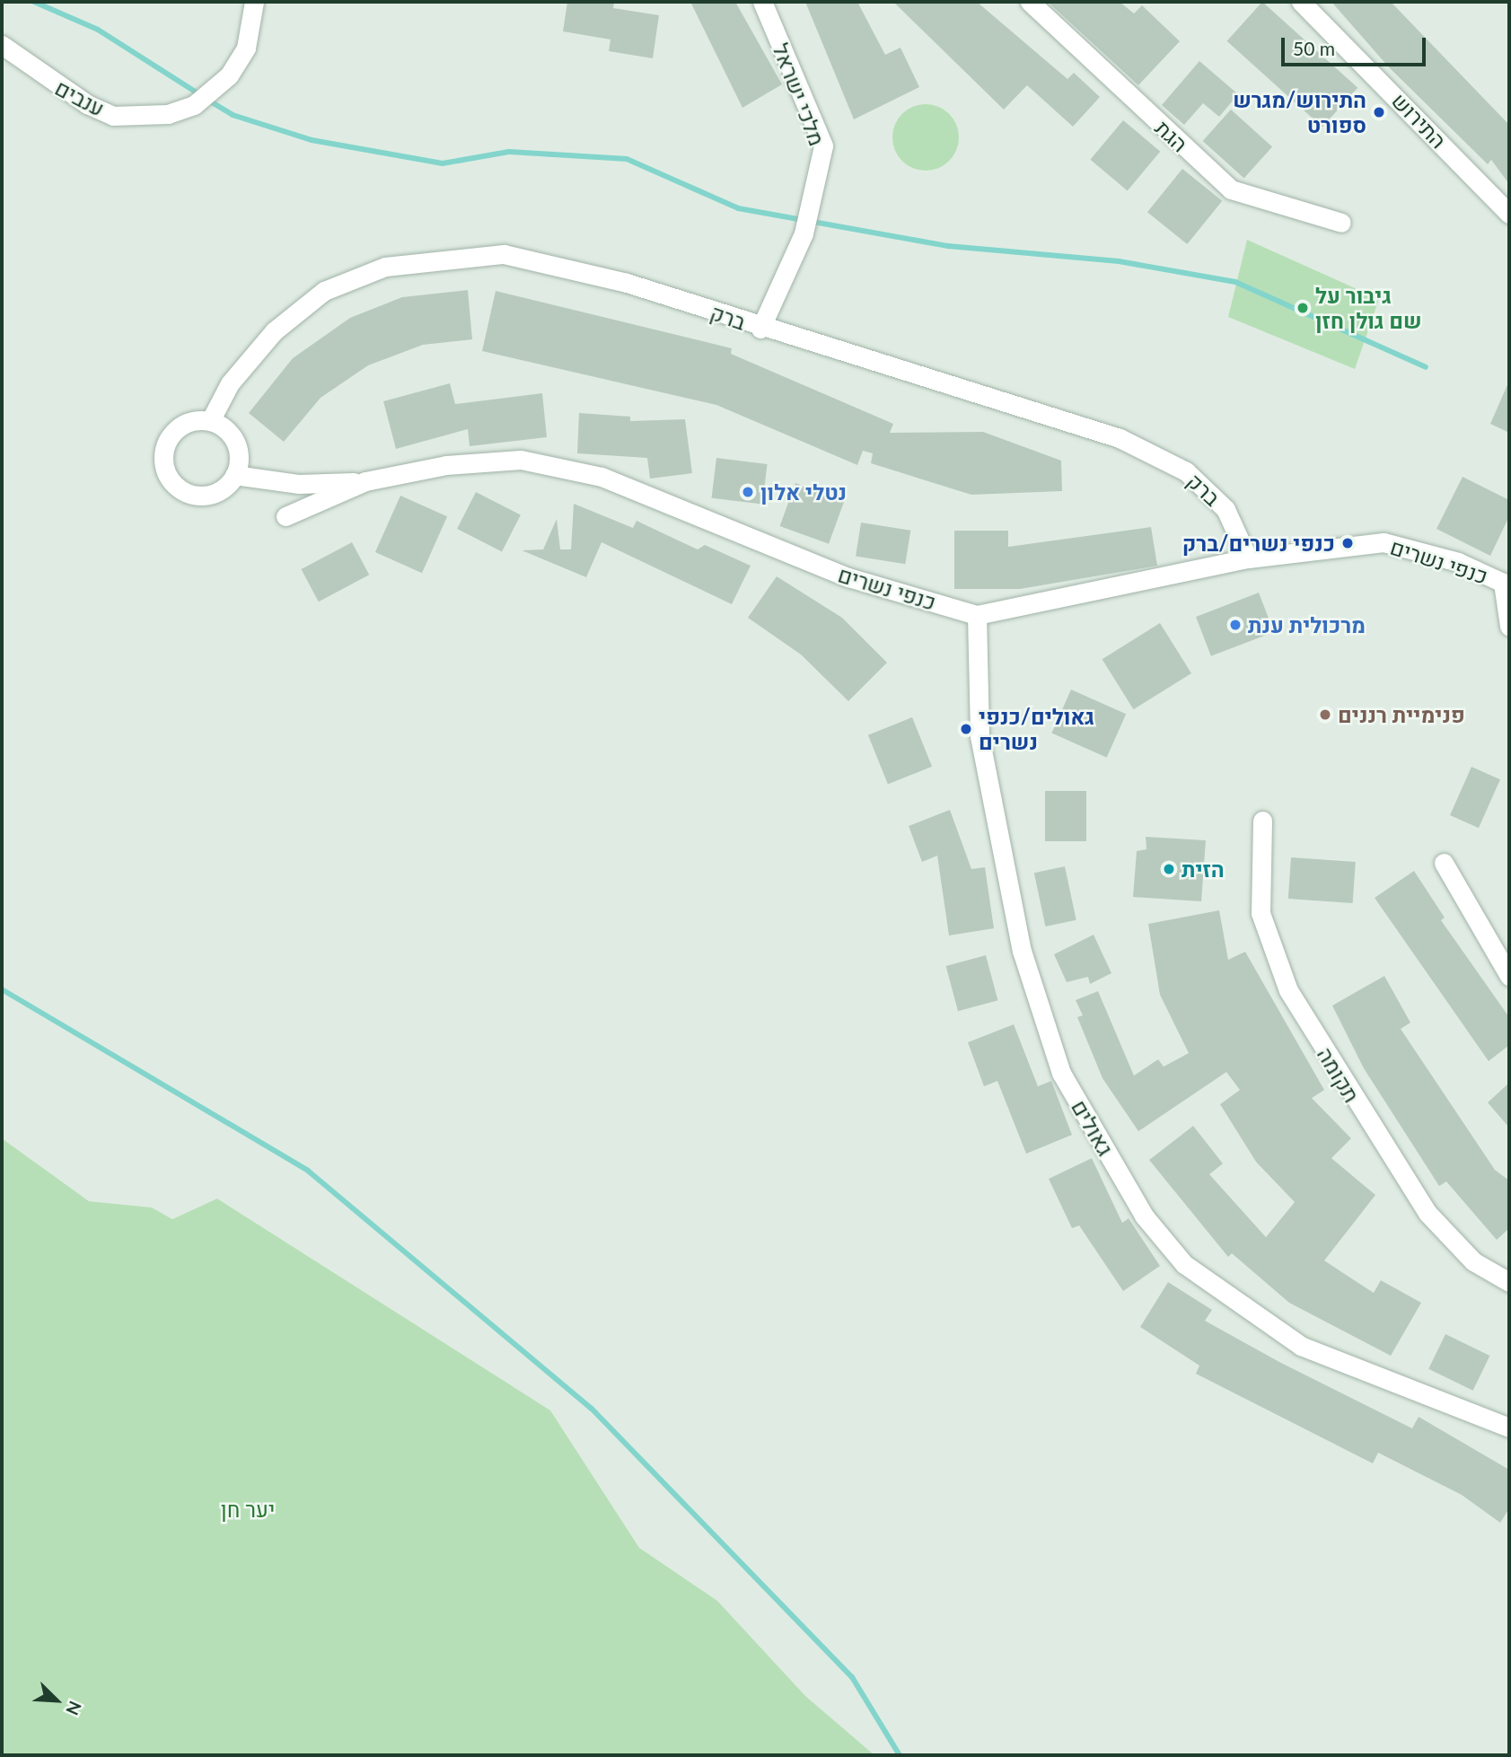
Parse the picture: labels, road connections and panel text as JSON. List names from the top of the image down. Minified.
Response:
{"streets":{"street":["מלכי ישראל","ענבים","התירוש","הגת","ברק","כנפי נשרים","תקומה","גאולים"]},"crossings":[["מלכי ישראל","ברק"],["ברק","כנפי נשרים"],["כנפי נשרים","גאולים"]],"parks":["יער חן"],"places":["התירוש/מגרש ספורט","גיבור על שם גולן חזן","נטלי אלון","כנפי נשרים/ברק","מרכולית ענת","פנימיית רננים","גאולים/כנפי נשרים","הזית"],"scale_bar":"50 m","north":"bottom right"}
